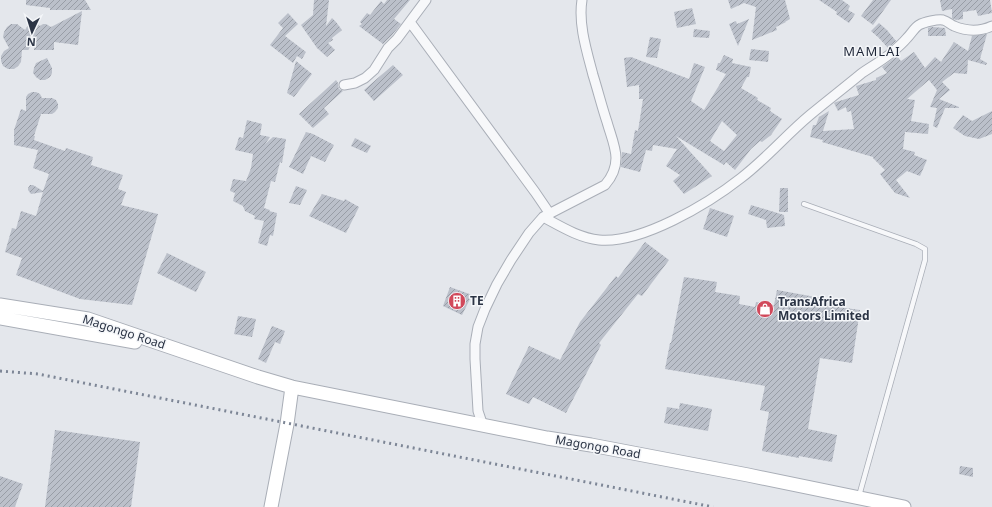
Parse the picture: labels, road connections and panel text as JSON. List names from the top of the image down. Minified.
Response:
{"streets":{"street":["Magongo Road"]},"districts":["MAMLAI"],"places":{"building":["TE"],"shop":["TransAfrica Motors Limited"]},"north":"bottom"}
